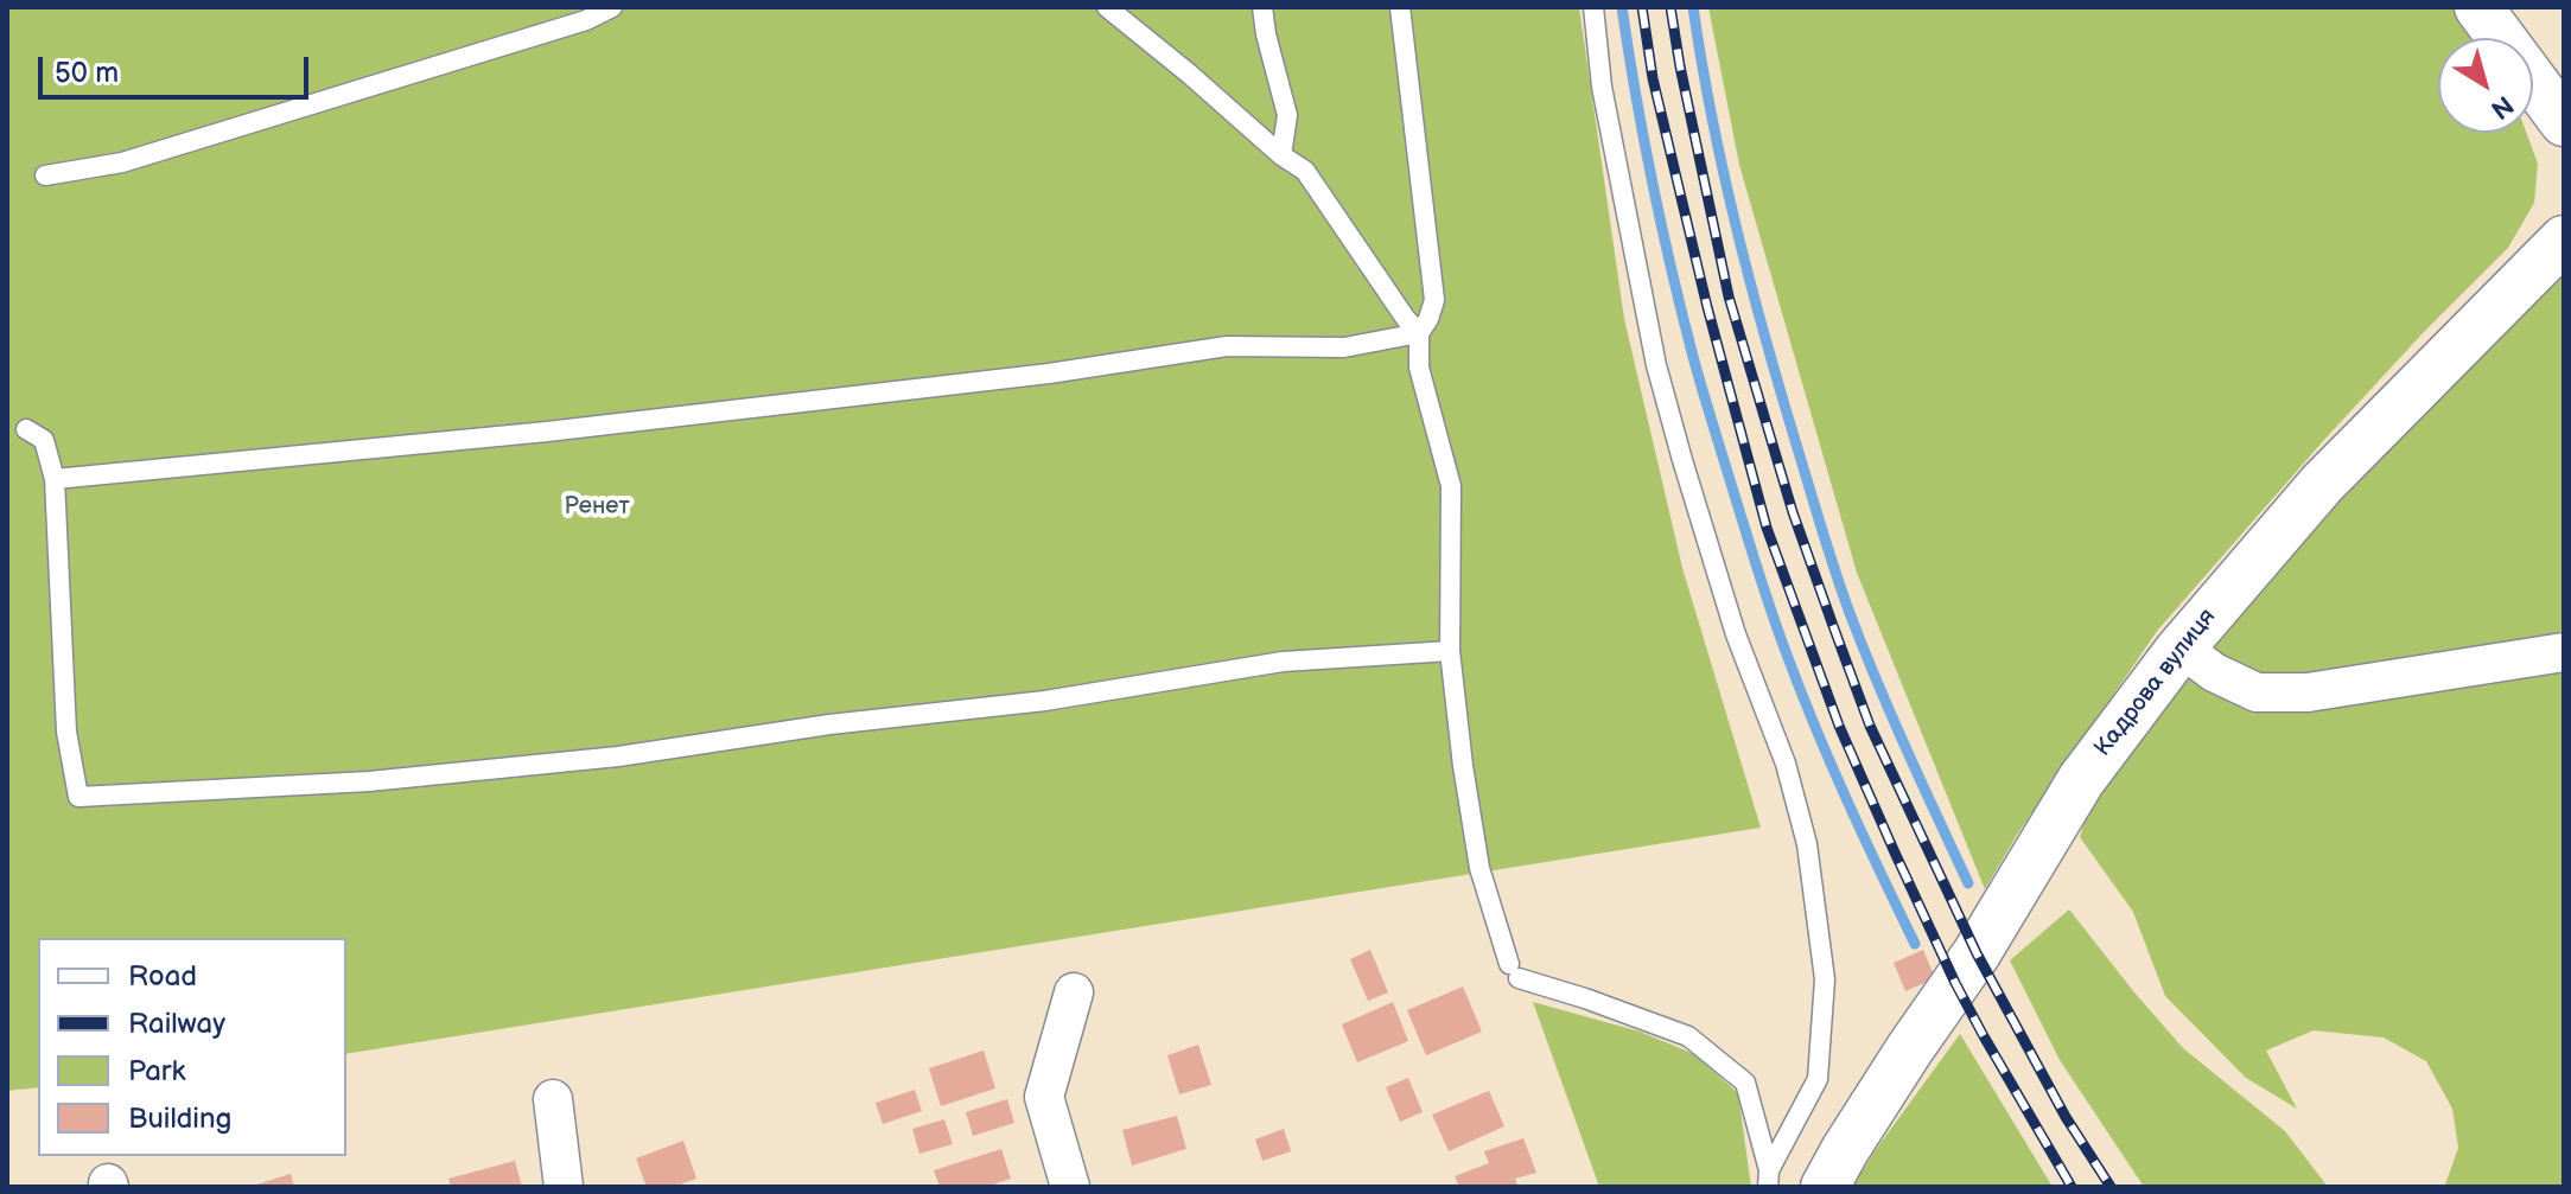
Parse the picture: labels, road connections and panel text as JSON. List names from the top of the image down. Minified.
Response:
{"streets":{"street":["Кадрова вулиця"]},"parks":["Ренет"],"legend":["Road","Railway","Park","Building"],"scale_bar":"50 m","north":"bottom right"}
